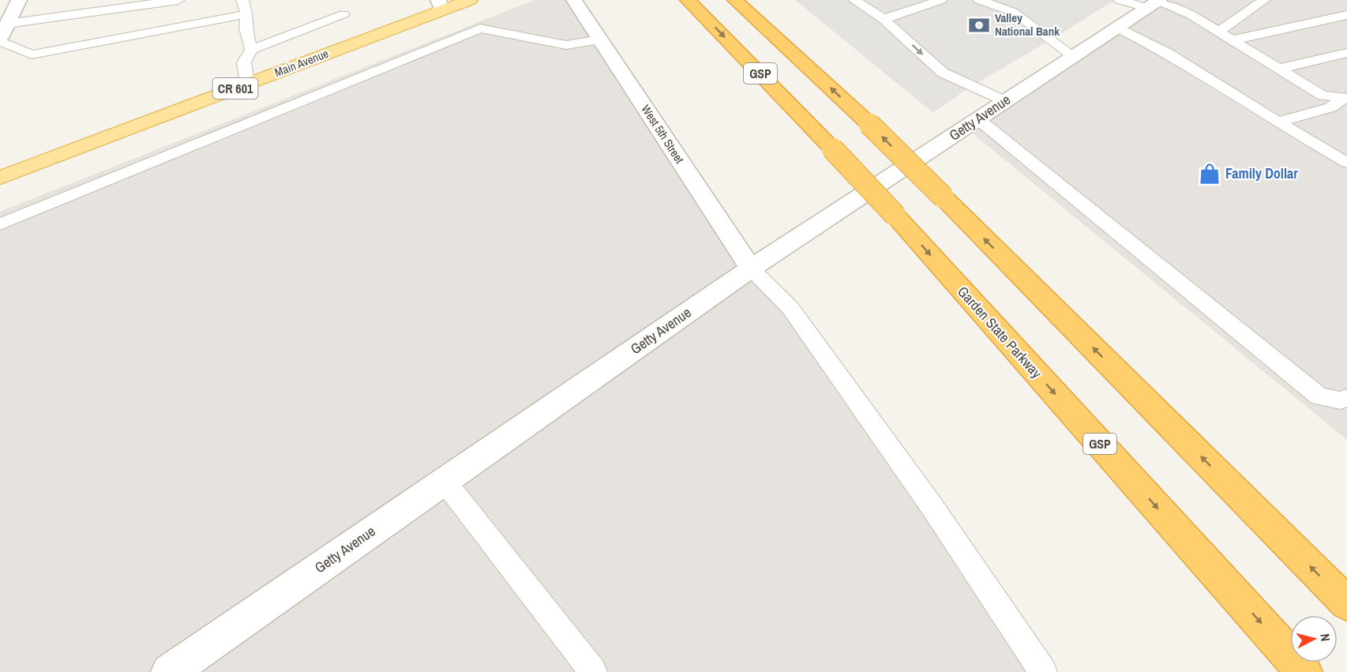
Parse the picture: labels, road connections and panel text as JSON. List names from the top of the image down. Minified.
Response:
{"streets":{"highway":["GSP","Garden State Parkway"],"main road":["Main Avenue","CR 601"],"street":["Getty Avenue","West 5th Street"]},"crossings":[["Getty Avenue","West 5th Street"]],"places":{"bank":["Valley National Bank"],"shop":["Family Dollar"]},"north":"right"}
